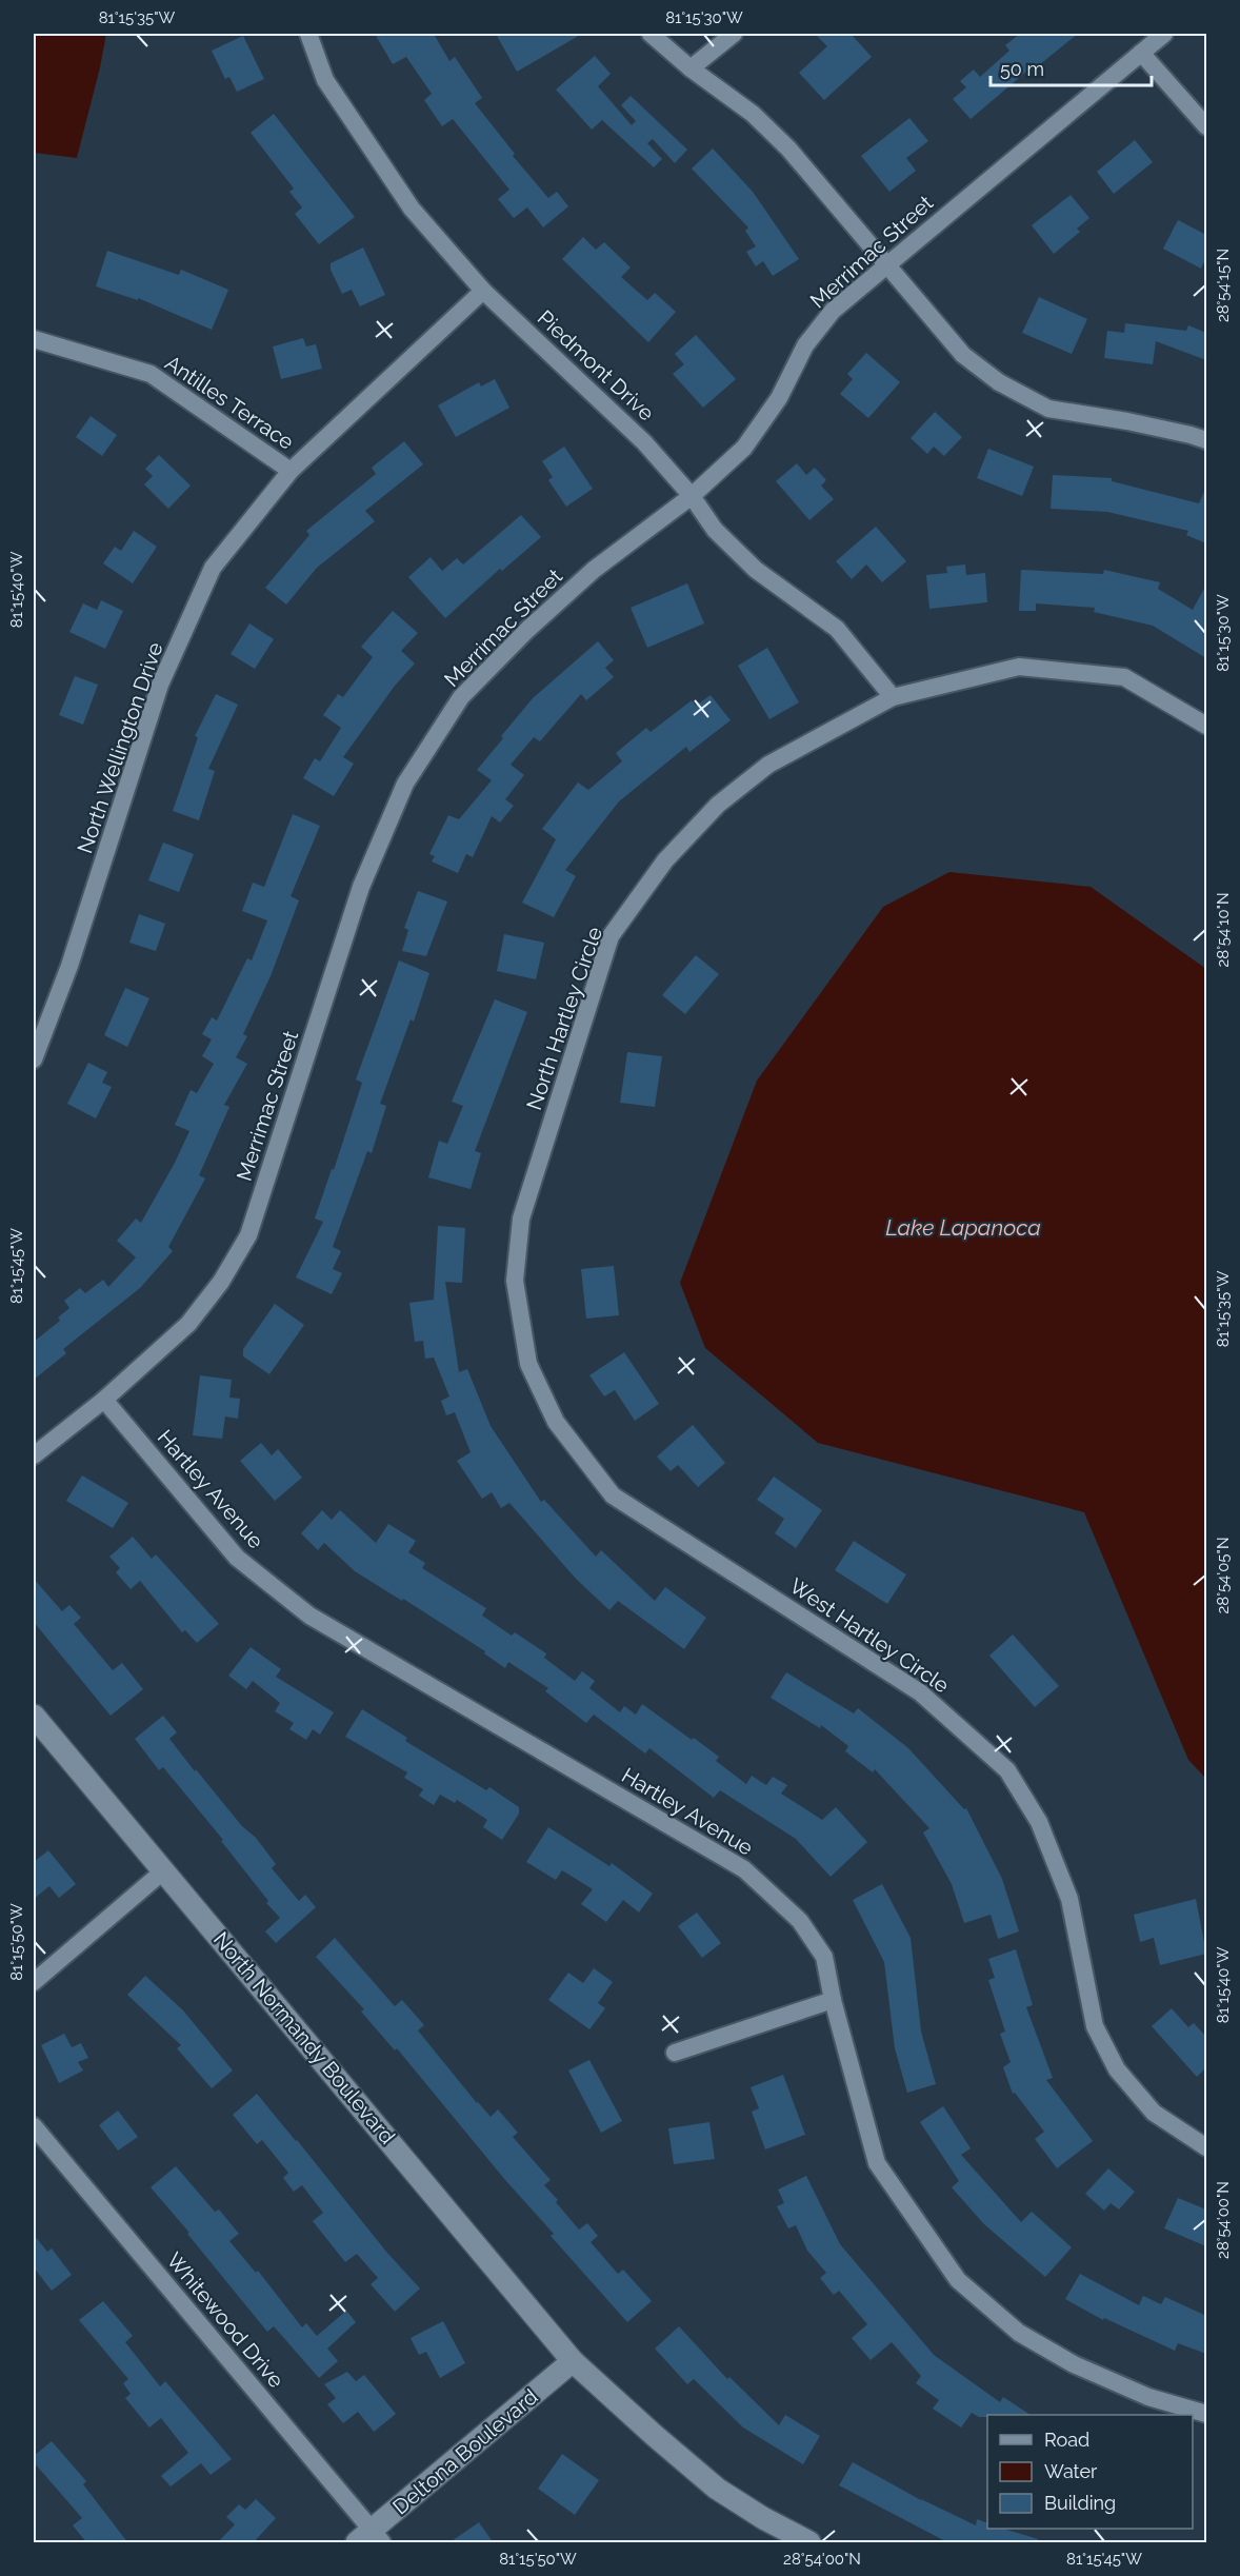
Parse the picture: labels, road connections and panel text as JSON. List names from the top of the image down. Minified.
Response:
{"streets":{"street":["Merrimac Street","Piedmont Drive","Antilles Terrace","North Wellington Drive","North Hartley Circle","Hartley Avenue","West Hartley Circle","North Normandy Boulevard","Whitewood Drive","Deltona Boulevard"]},"crossings":[["Merrimac Street","Piedmont Drive"],["Merrimac Street","Hartley Avenue"],["Piedmont Drive","North Wellington Drive"],["Piedmont Drive","North Hartley Circle"],["Antilles Terrace","North Wellington Drive"],["North Hartley Circle","West Hartley Circle"],["North Normandy Boulevard","Deltona Boulevard"],["Whitewood Drive","Deltona Boulevard"]],"water":["Lake Lapanoca"],"legend":["Road","Water","Building"],"scale_bar":"50 m","coordinates":["81°15'35\"W","81°15'30\"W","28°54'15\"N","81°15'40\"W","28°54'10\"N","81°15'45\"W","28°54'05\"N","81°15'50\"W","28°54'00\"N"]}
